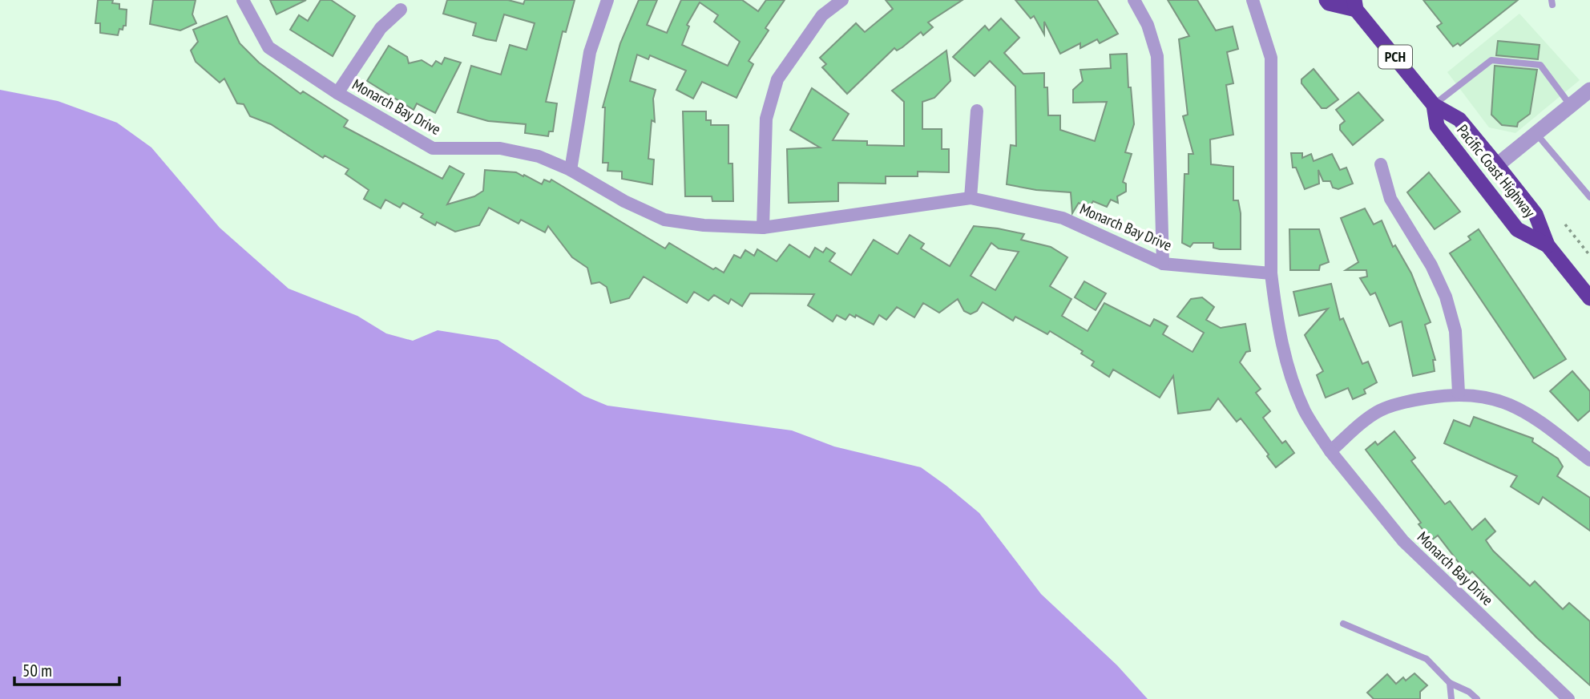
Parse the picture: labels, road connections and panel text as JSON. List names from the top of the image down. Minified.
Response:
{"streets":{"highway":["PCH","Pacific Coast Highway"],"street":["Monarch Bay Drive"]},"scale_bar":"50 m"}
